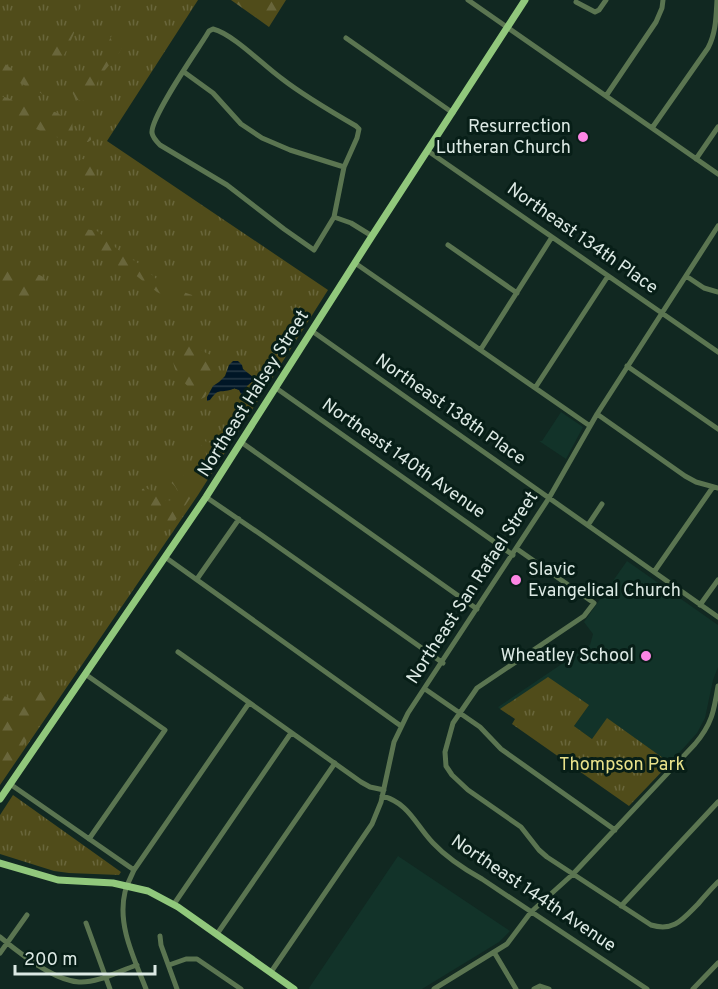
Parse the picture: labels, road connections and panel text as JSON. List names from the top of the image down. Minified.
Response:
{"streets":{"main road":["Northeast Halsey Street"],"street":["Northeast 134th Place","Northeast 138th Place","Northeast 140th Avenue","Northeast San Rafael Street","Northeast 144th Avenue"]},"crossings":[["Northeast 134th Place","Northeast Halsey Street"],["Northeast 134th Place","Northeast San Rafael Street"],["Northeast Halsey Street","Northeast 138th Place"],["Northeast Halsey Street","Northeast 140th Avenue"],["Northeast 138th Place","Northeast San Rafael Street"],["Northeast 140th Avenue","Northeast San Rafael Street"],["Northeast San Rafael Street","Northeast 144th Avenue"]],"parks":["Thompson Park"],"places":["Resurrection Lutheran Church","Slavic Evangelical Church","Wheatley School"],"scale_bar":"200 m"}
